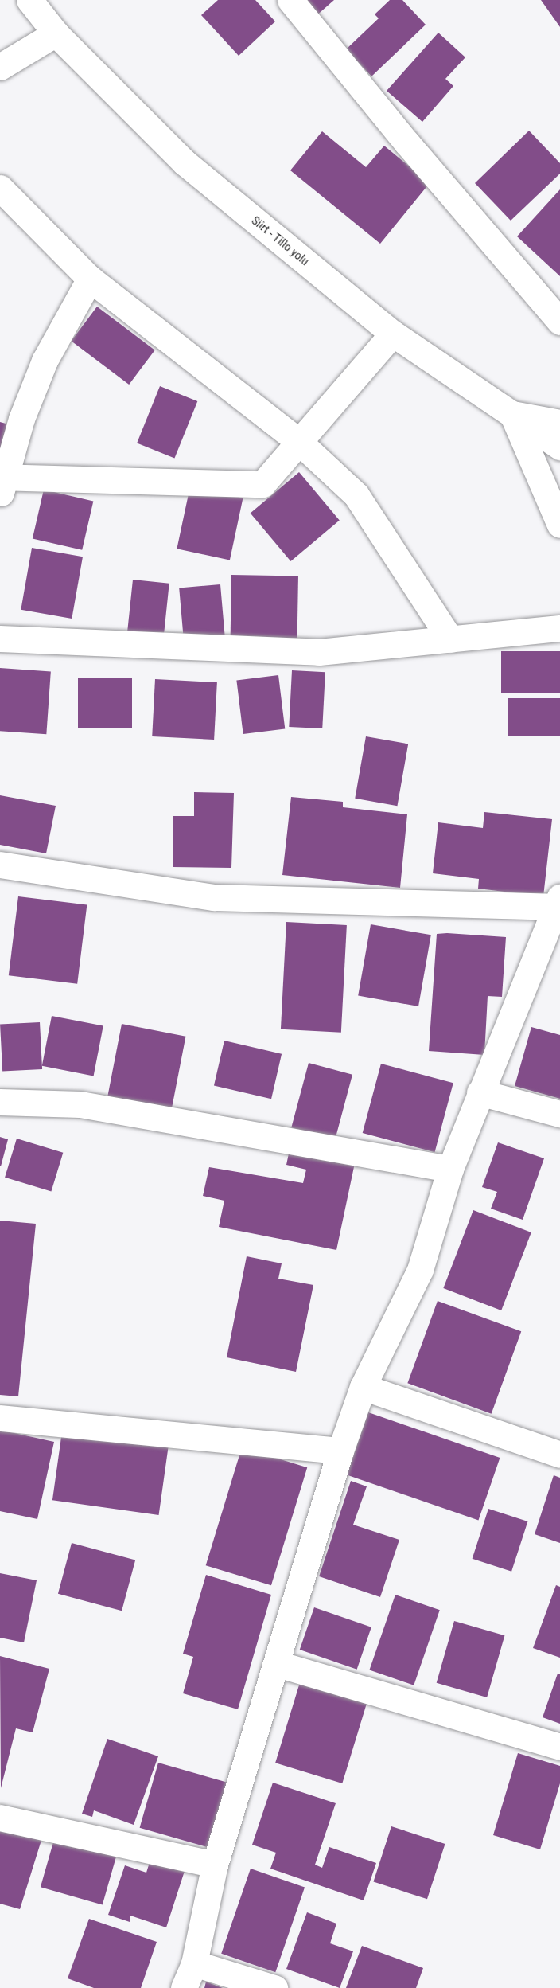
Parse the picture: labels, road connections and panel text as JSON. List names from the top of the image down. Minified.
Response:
{"streets":{"street":["Siirt - Tillo yolu"]}}
